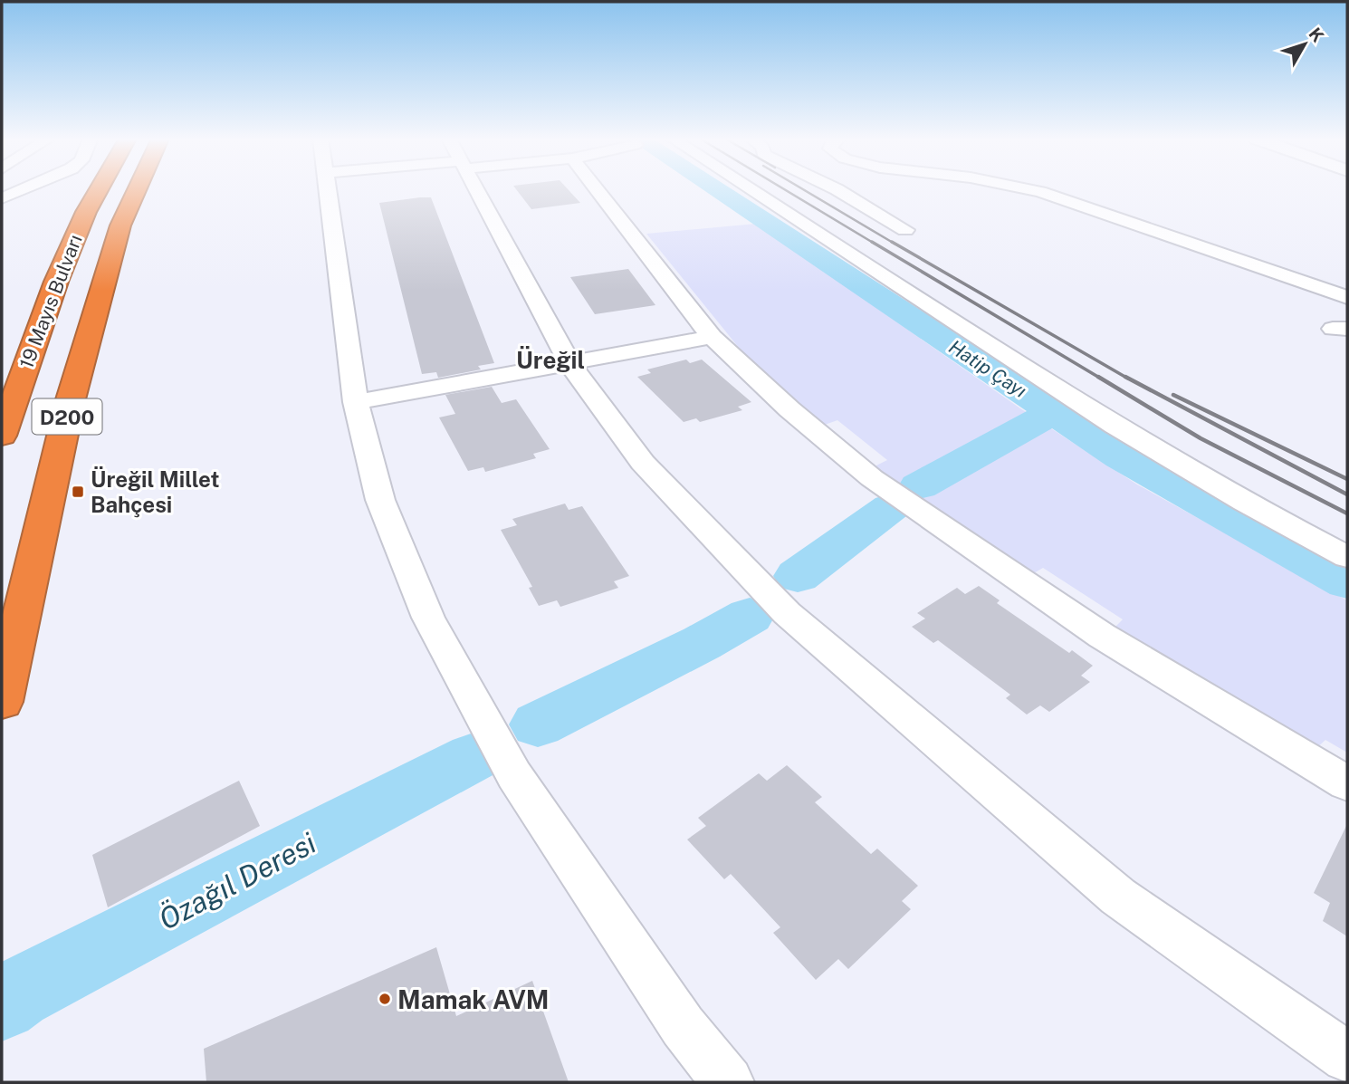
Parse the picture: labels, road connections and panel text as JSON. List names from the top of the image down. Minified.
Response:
{"streets":{"highway":["19 Mayıs Bulvarı","D200"]},"districts":["Üreğil"],"water":["Hatip Çayı","Özağıl Deresi"],"places":{"transit":["Üreğil Millet Bahçesi"],"other":["Mamak AVM"]},"north":"top right"}
